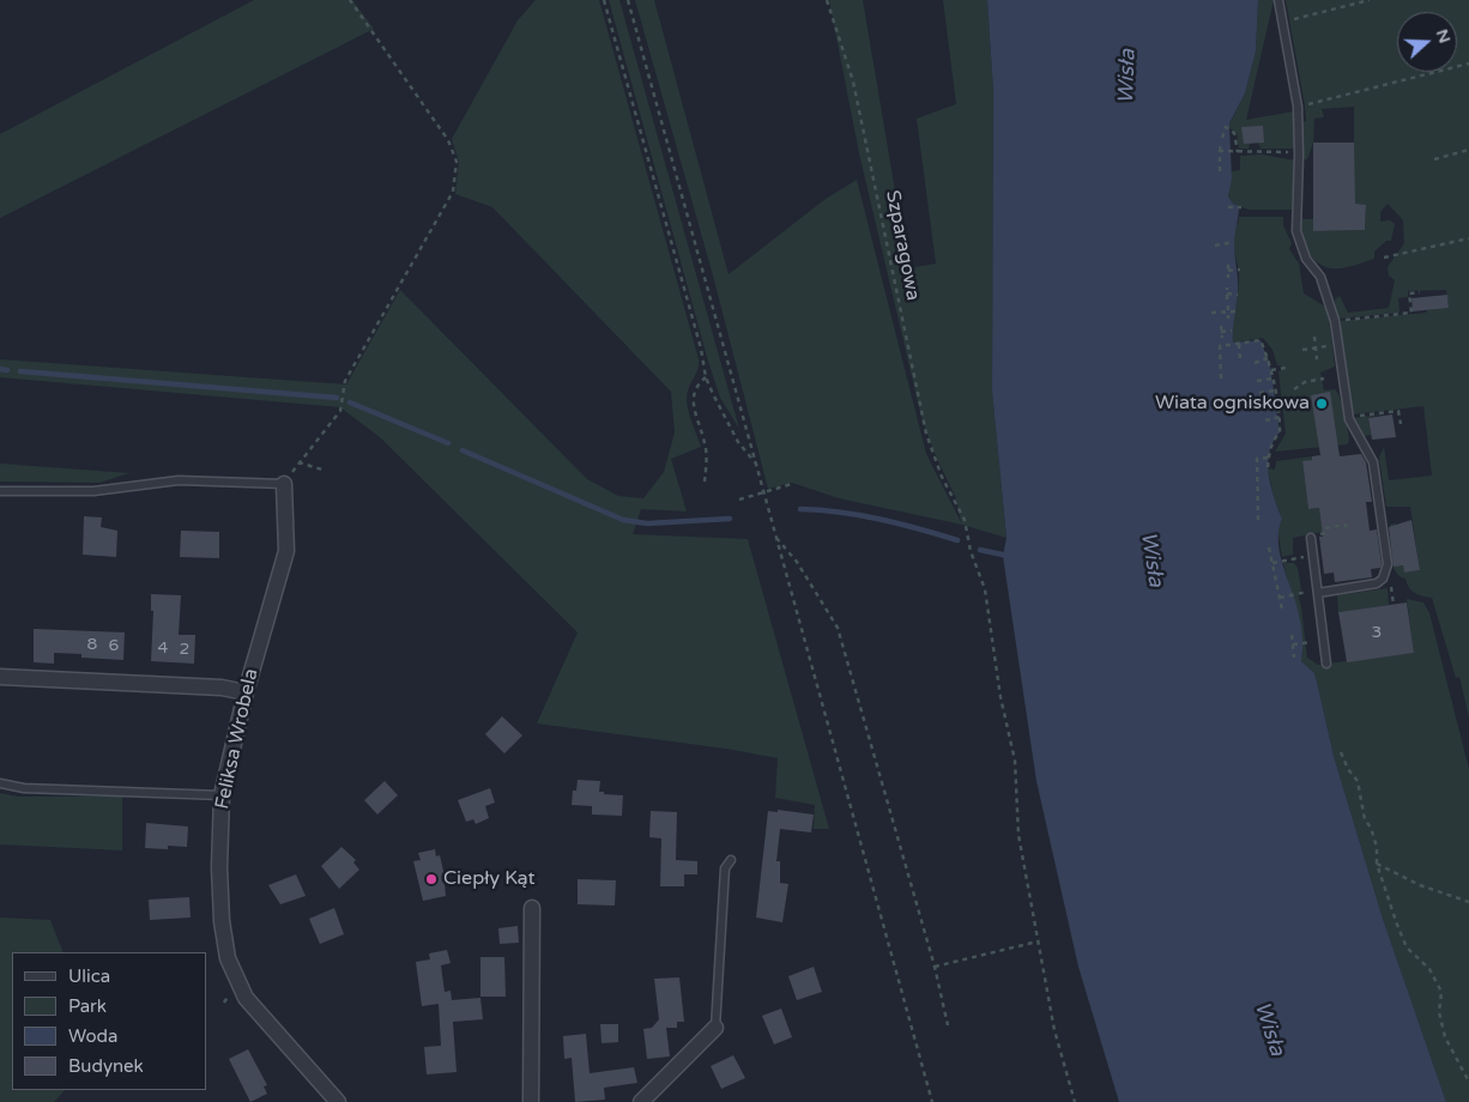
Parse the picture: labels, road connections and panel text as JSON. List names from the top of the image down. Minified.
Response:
{"streets":{"street":["Feliksa Wrobela"],"path":["Szparagowa"]},"water":["Wisła"],"places":["Wiata ogniskowa","Ciepły Kąt"],"house_numbers":["3","8","6","4","2"],"legend":["Ulica","Park","Woda","Budynek"],"north":"right"}
